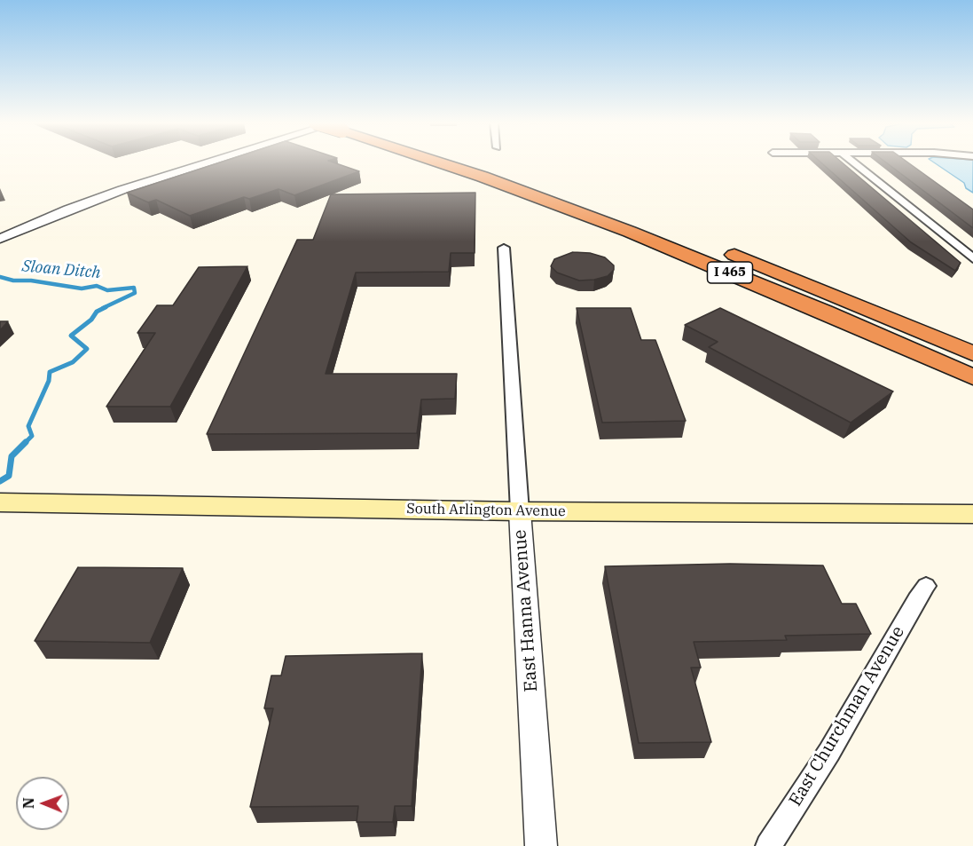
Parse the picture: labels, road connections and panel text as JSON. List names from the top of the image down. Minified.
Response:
{"streets":{"highway":["I 465"],"main road":["South Arlington Avenue"],"street":["East Hanna Avenue","East Churchman Avenue"]},"crossings":[["South Arlington Avenue","East Hanna Avenue"]],"water":["Sloan Ditch"],"north":"left"}
